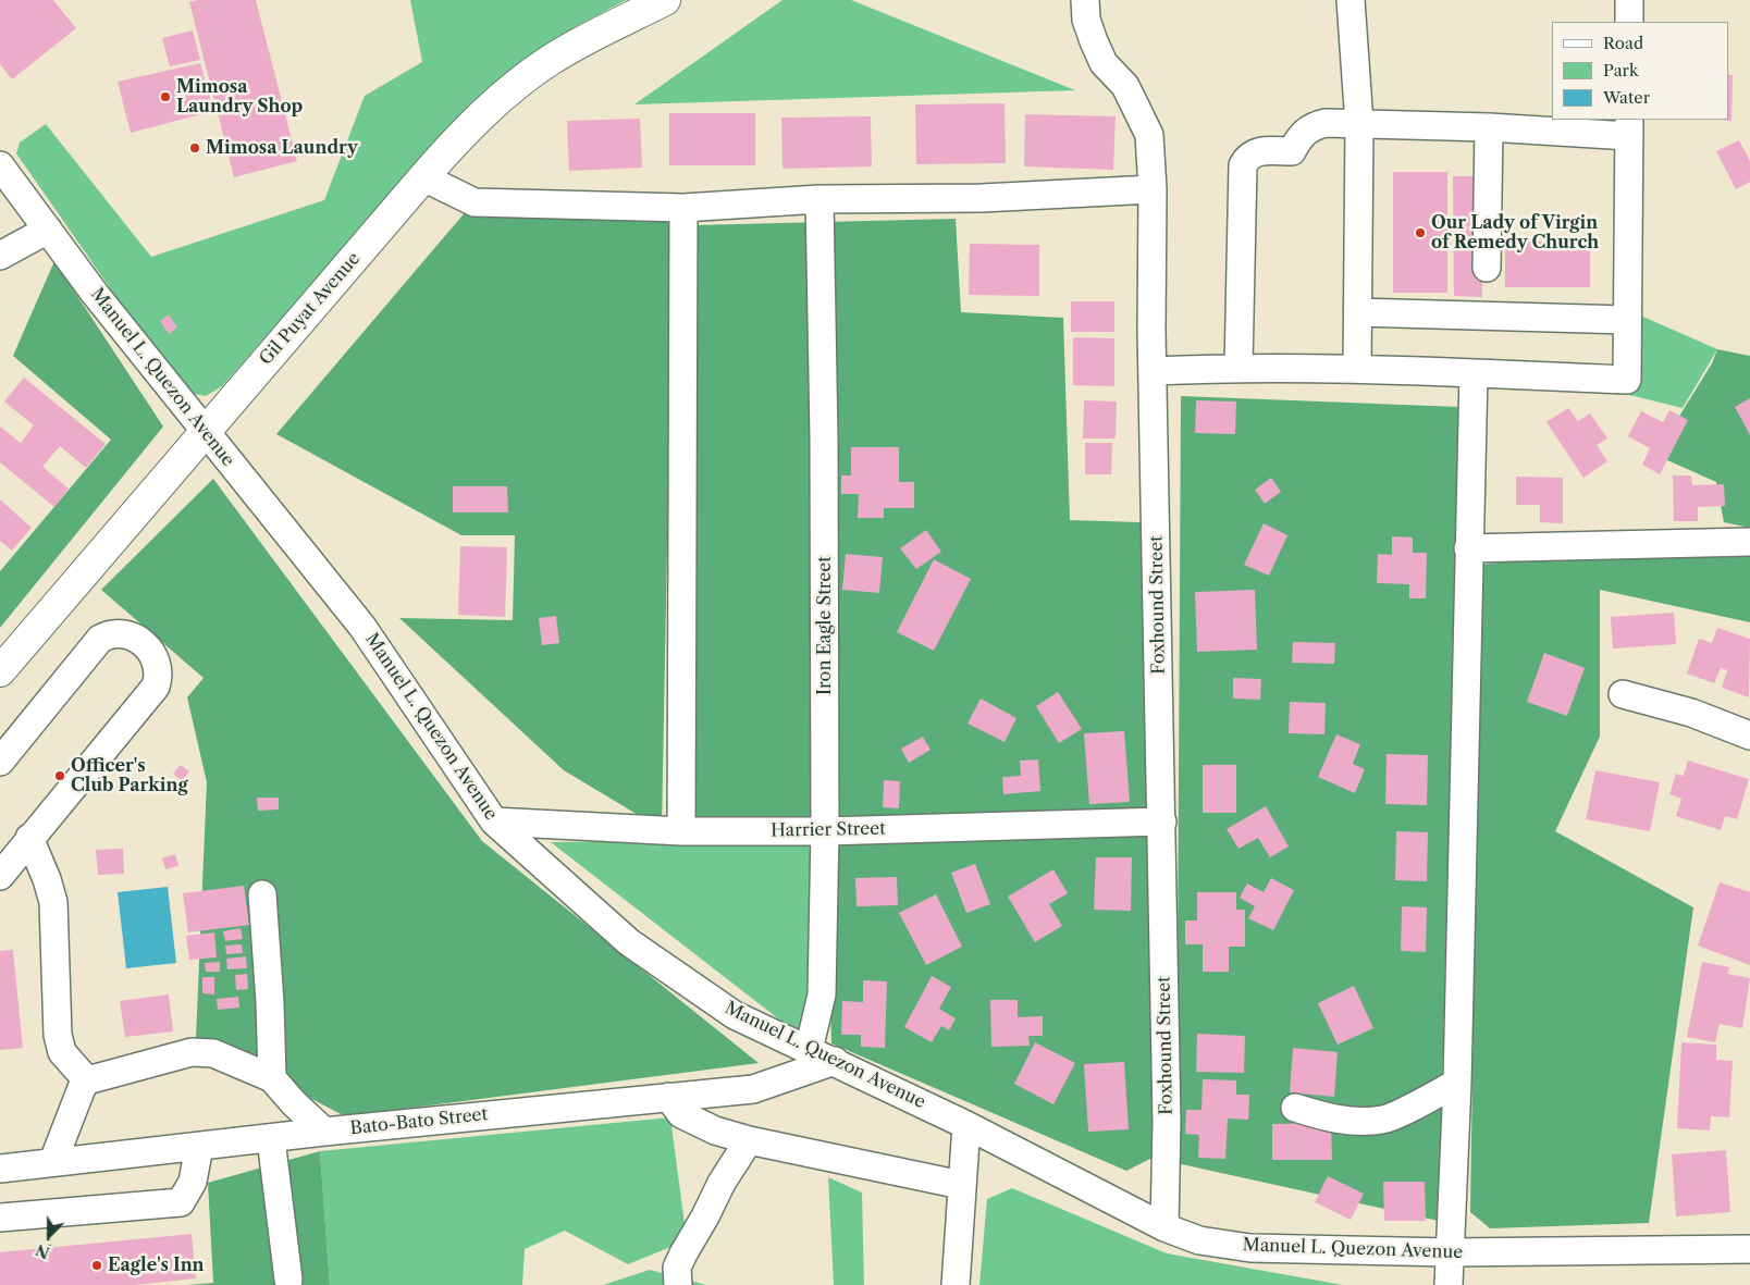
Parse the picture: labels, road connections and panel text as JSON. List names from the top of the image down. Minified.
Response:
{"streets":{"main road":["Gil Puyat Avenue"],"street":["Manuel L. Quezon Avenue","Foxhound Street","Iron Eagle Street","Harrier Street","Bato-Bato Street"]},"crossings":[["Gil Puyat Avenue","Manuel L. Quezon Avenue"],["Manuel L. Quezon Avenue","Foxhound Street"],["Manuel L. Quezon Avenue","Iron Eagle Street"],["Manuel L. Quezon Avenue","Harrier Street"],["Manuel L. Quezon Avenue","Bato-Bato Street"],["Foxhound Street","Harrier Street"],["Iron Eagle Street","Harrier Street"]],"places":["Mimosa Laundry Shop","Mimosa Laundry","Our Lady of Virgin of Remedy Church","Officer's Club Parking","Eagle's Inn"],"legend":["Road","Park","Water"],"north":"bottom"}
